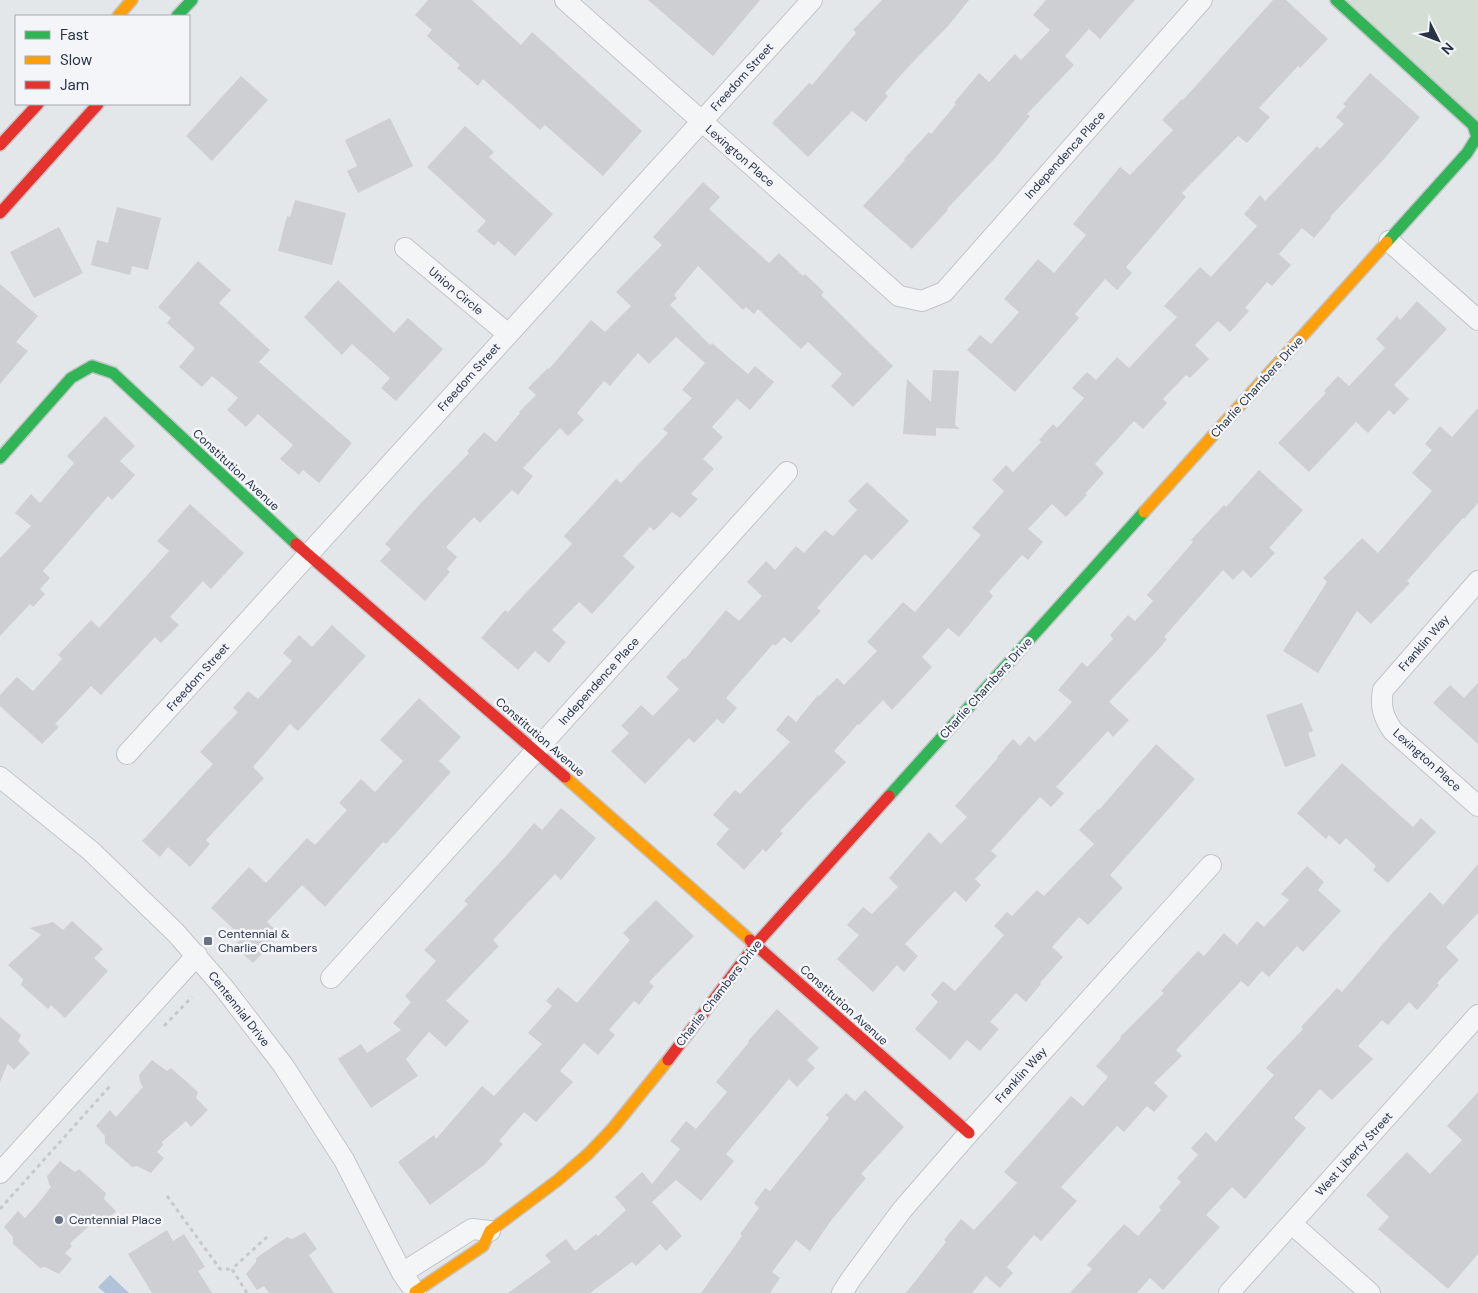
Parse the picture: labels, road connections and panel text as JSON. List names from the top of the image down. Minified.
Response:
{"streets":{"street":["Freedom Street","Independenca Place","Lexington Place","Union Circle","Charlie Chambers Drive","Constitution Avenue","Franklin Way","Independence Place","Centennial Drive","West Liberty Street"]},"crossings":[["Freedom Street","Lexington Place"],["Freedom Street","Union Circle"],["Freedom Street","Constitution Avenue"],["Independenca Place","Lexington Place"],["Lexington Place","Franklin Way"],["Charlie Chambers Drive","Constitution Avenue"],["Charlie Chambers Drive","Centennial Drive"],["Constitution Avenue","Franklin Way"],["Constitution Avenue","Independence Place"]],"places":{"transit":["Centennial & Charlie Chambers"],"other":["Centennial Place"]},"legend":["Fast","Slow","Jam"],"north":"bottom right"}
